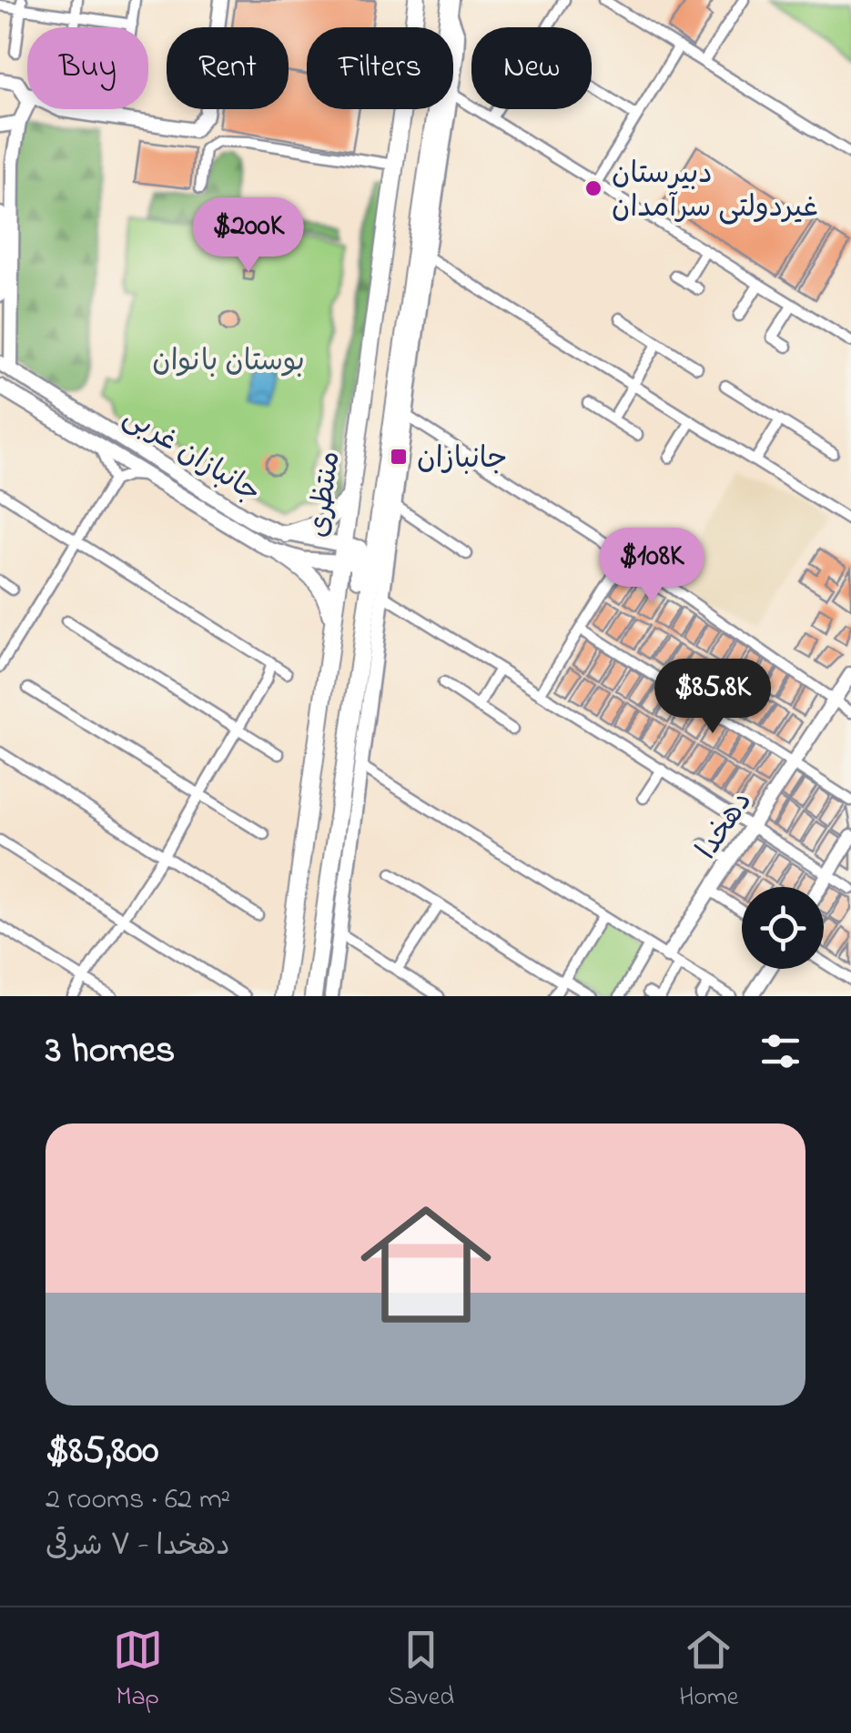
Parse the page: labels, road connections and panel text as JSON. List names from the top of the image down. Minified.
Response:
{"streets":{"main road":["جانبازان غربی","منتظری"],"street":["دهخدا"]},"crossings":[["جانبازان غربی","منتظری"]],"parks":["بوستان بانوان"],"places":{"other":["دبیرستان غیردولتی سرآمدان"],"transit":["جانبازان"]},"page":{"chip":["Buy","Rent","Filters","New"],"price":["$200K","$108K","$85.8K"],"heading":"3 homes","list":[{"name":"$85,800","note":"2 rooms · 62 m² · دهخدا - ۷ شرقی"}],"tabs":["Map","Saved","Home"]}}
